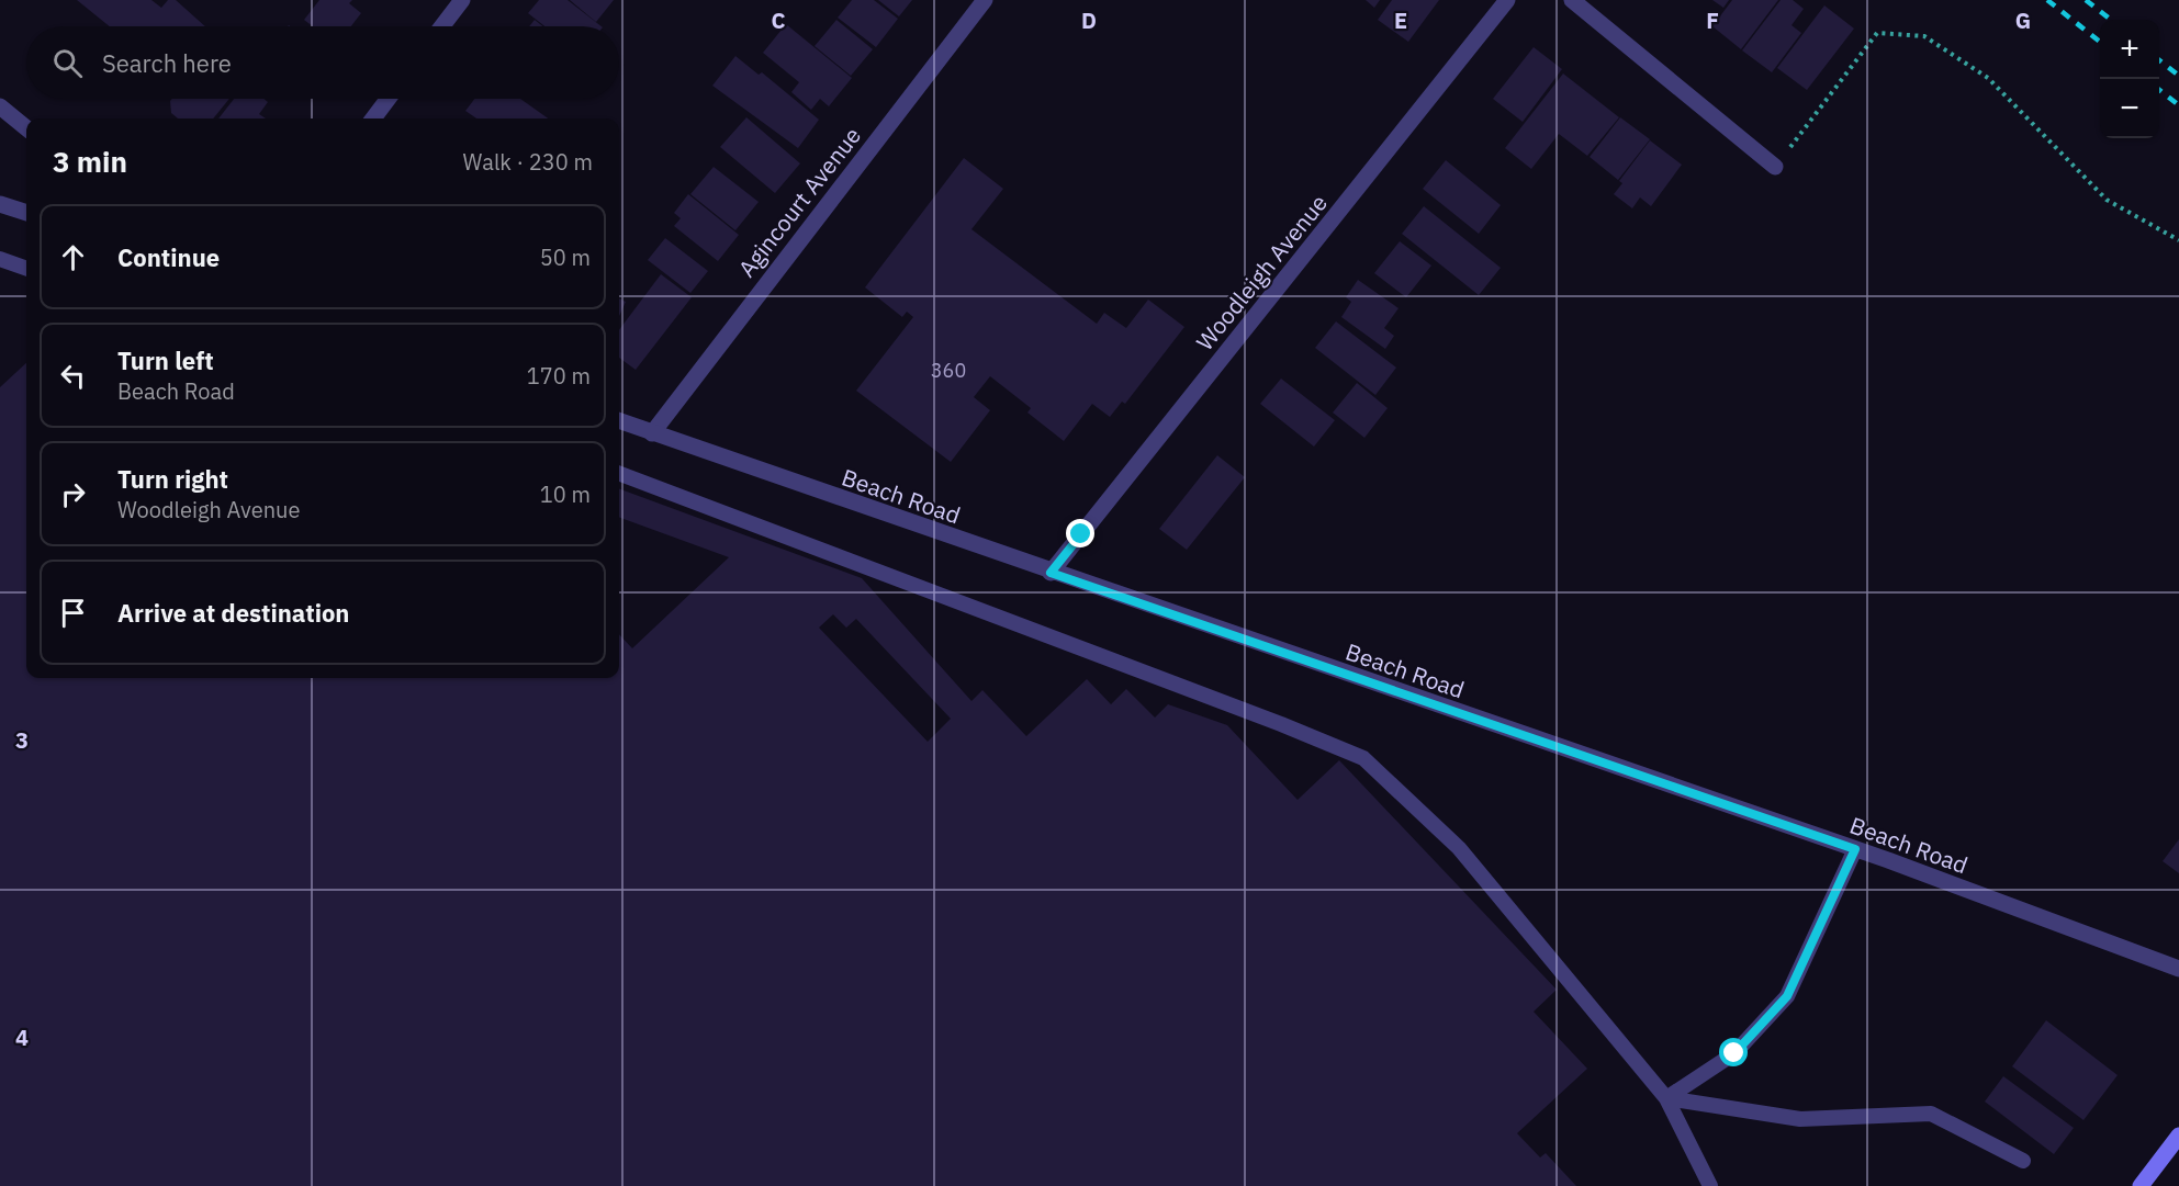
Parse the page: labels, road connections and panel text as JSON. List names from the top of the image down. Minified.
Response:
{"streets":{"street":["Agincourt Avenue","Woodleigh Avenue","Beach Road"]},"crossings":[["Agincourt Avenue","Beach Road"],["Woodleigh Avenue","Beach Road"]],"house_numbers":["360"],"page":{"map_buttons":["+","−"],"search":"Search here","heading":["3 min","Walk · 230 m"],"list":[["Continue","50 m"],["Turn left","Beach Road","170 m"],["Turn right","Woodleigh Avenue","10 m"],"Arrive at destination"]},"grid":{"columns":["C","D","E","F","G"],"rows":["3","4"]}}
